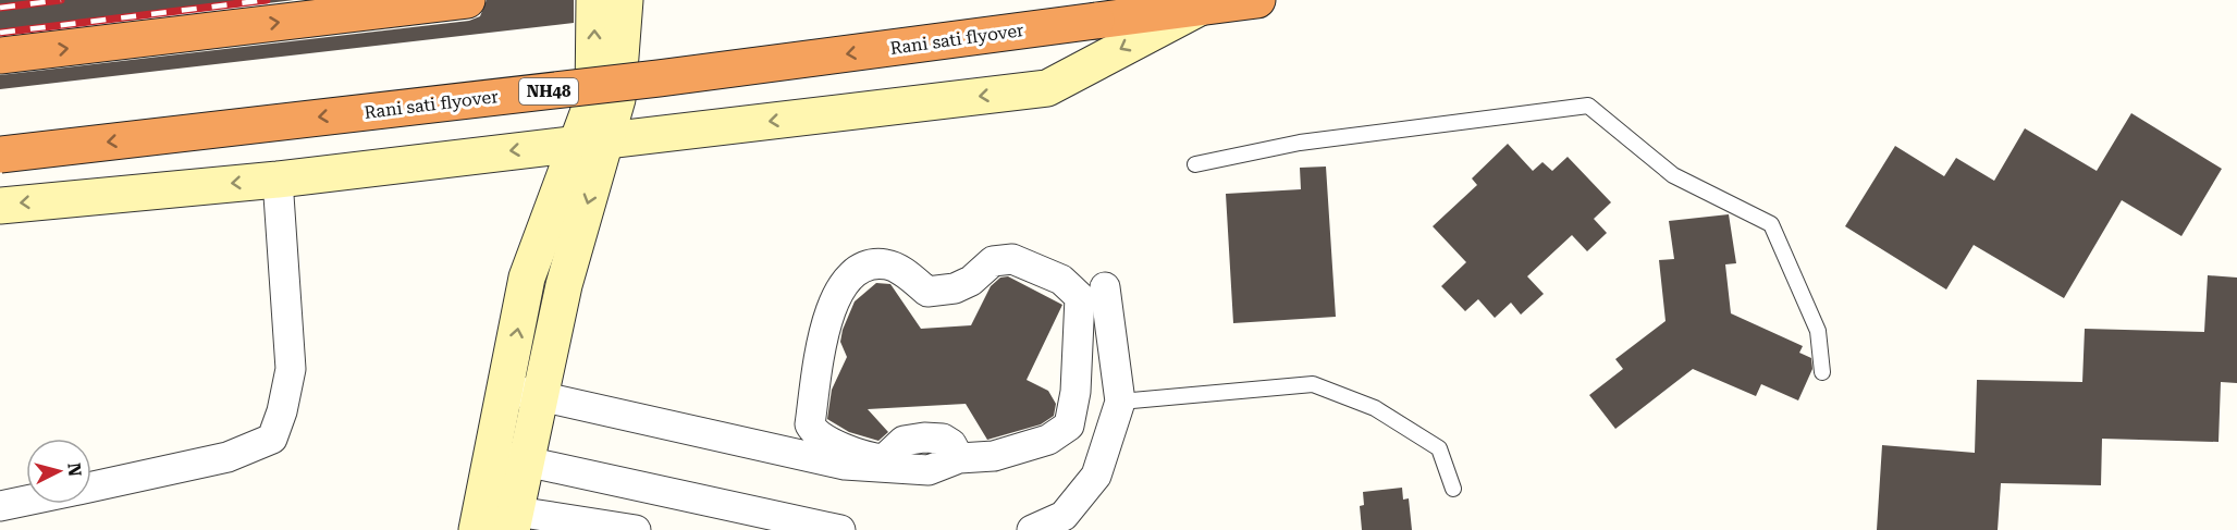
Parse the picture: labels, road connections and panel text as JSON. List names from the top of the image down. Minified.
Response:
{"streets":{"highway":["Rani sati flyover","NH48"]},"crossings":[["Rani sati flyover","NH48"]],"north":"right"}
